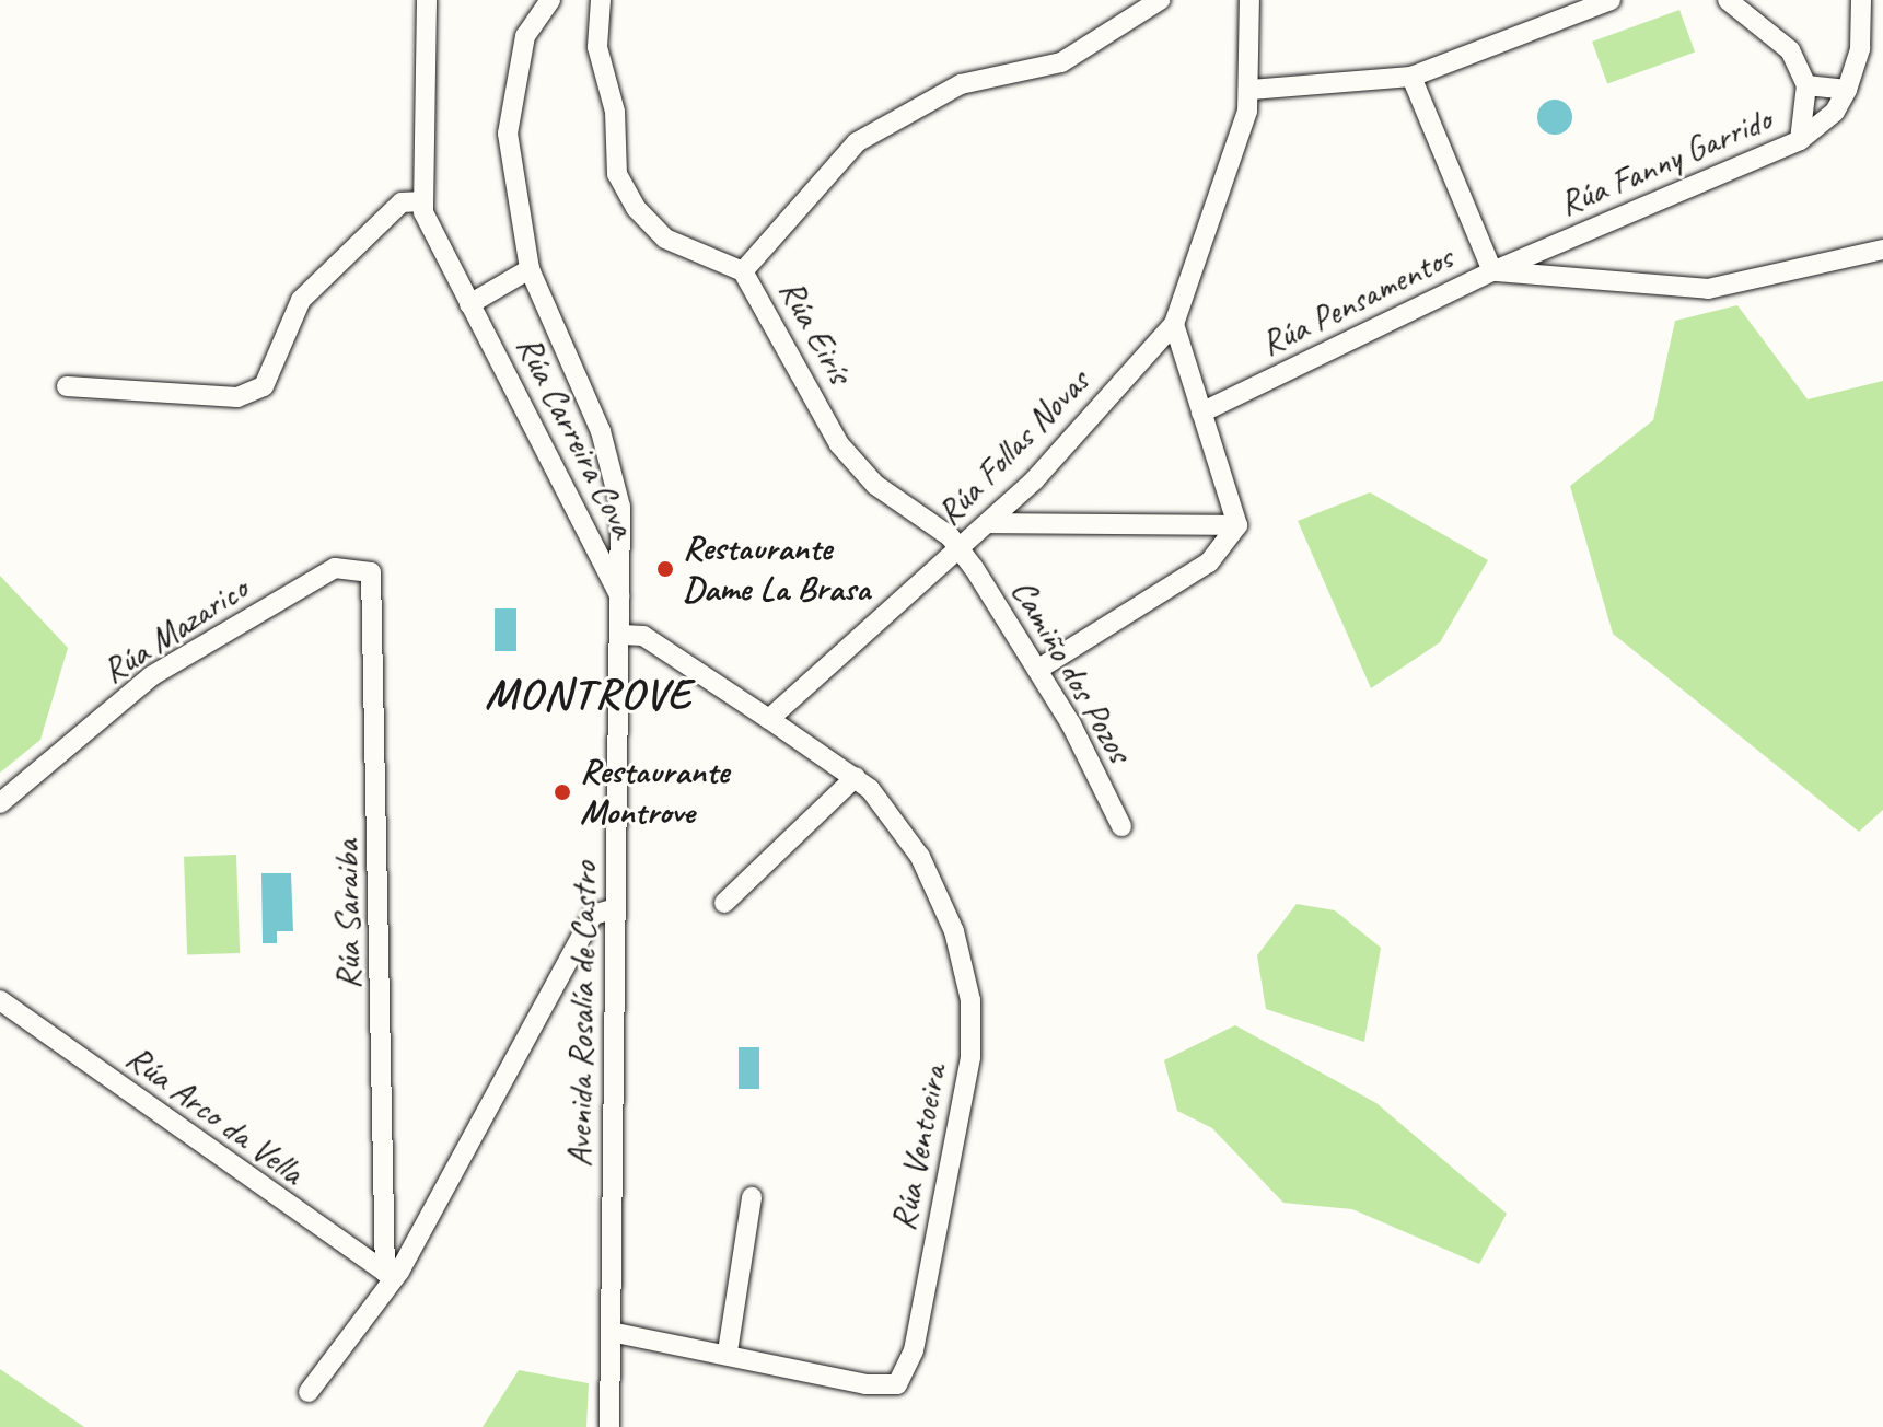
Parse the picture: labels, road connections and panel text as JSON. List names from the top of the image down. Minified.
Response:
{"streets":{"street":["Rúa Fanny Garrido","Rúa Pensamentos","Rúa Eirís","Rúa Carreira Cova","Rúa Follas Novas","Rúa Mazarico","Camiño dos Pozos","Rúa Saraiba","Avenida Rosalía de Castro","Rúa Arco da Vella","Rúa Ventoeira"]},"crossings":[["Rúa Fanny Garrido","Rúa Pensamentos"],["Rúa Eirís","Rúa Follas Novas"],["Rúa Eirís","Camiño dos Pozos"],["Rúa Carreira Cova","Avenida Rosalía de Castro"],["Rúa Follas Novas","Camiño dos Pozos"],["Rúa Follas Novas","Rúa Ventoeira"],["Rúa Mazarico","Rúa Saraiba"],["Rúa Saraiba","Rúa Arco da Vella"],["Avenida Rosalía de Castro","Rúa Ventoeira"]],"districts":["MONTROVE"],"places":["Restaurante Dame La Brasa","Restaurante Montrove"]}
